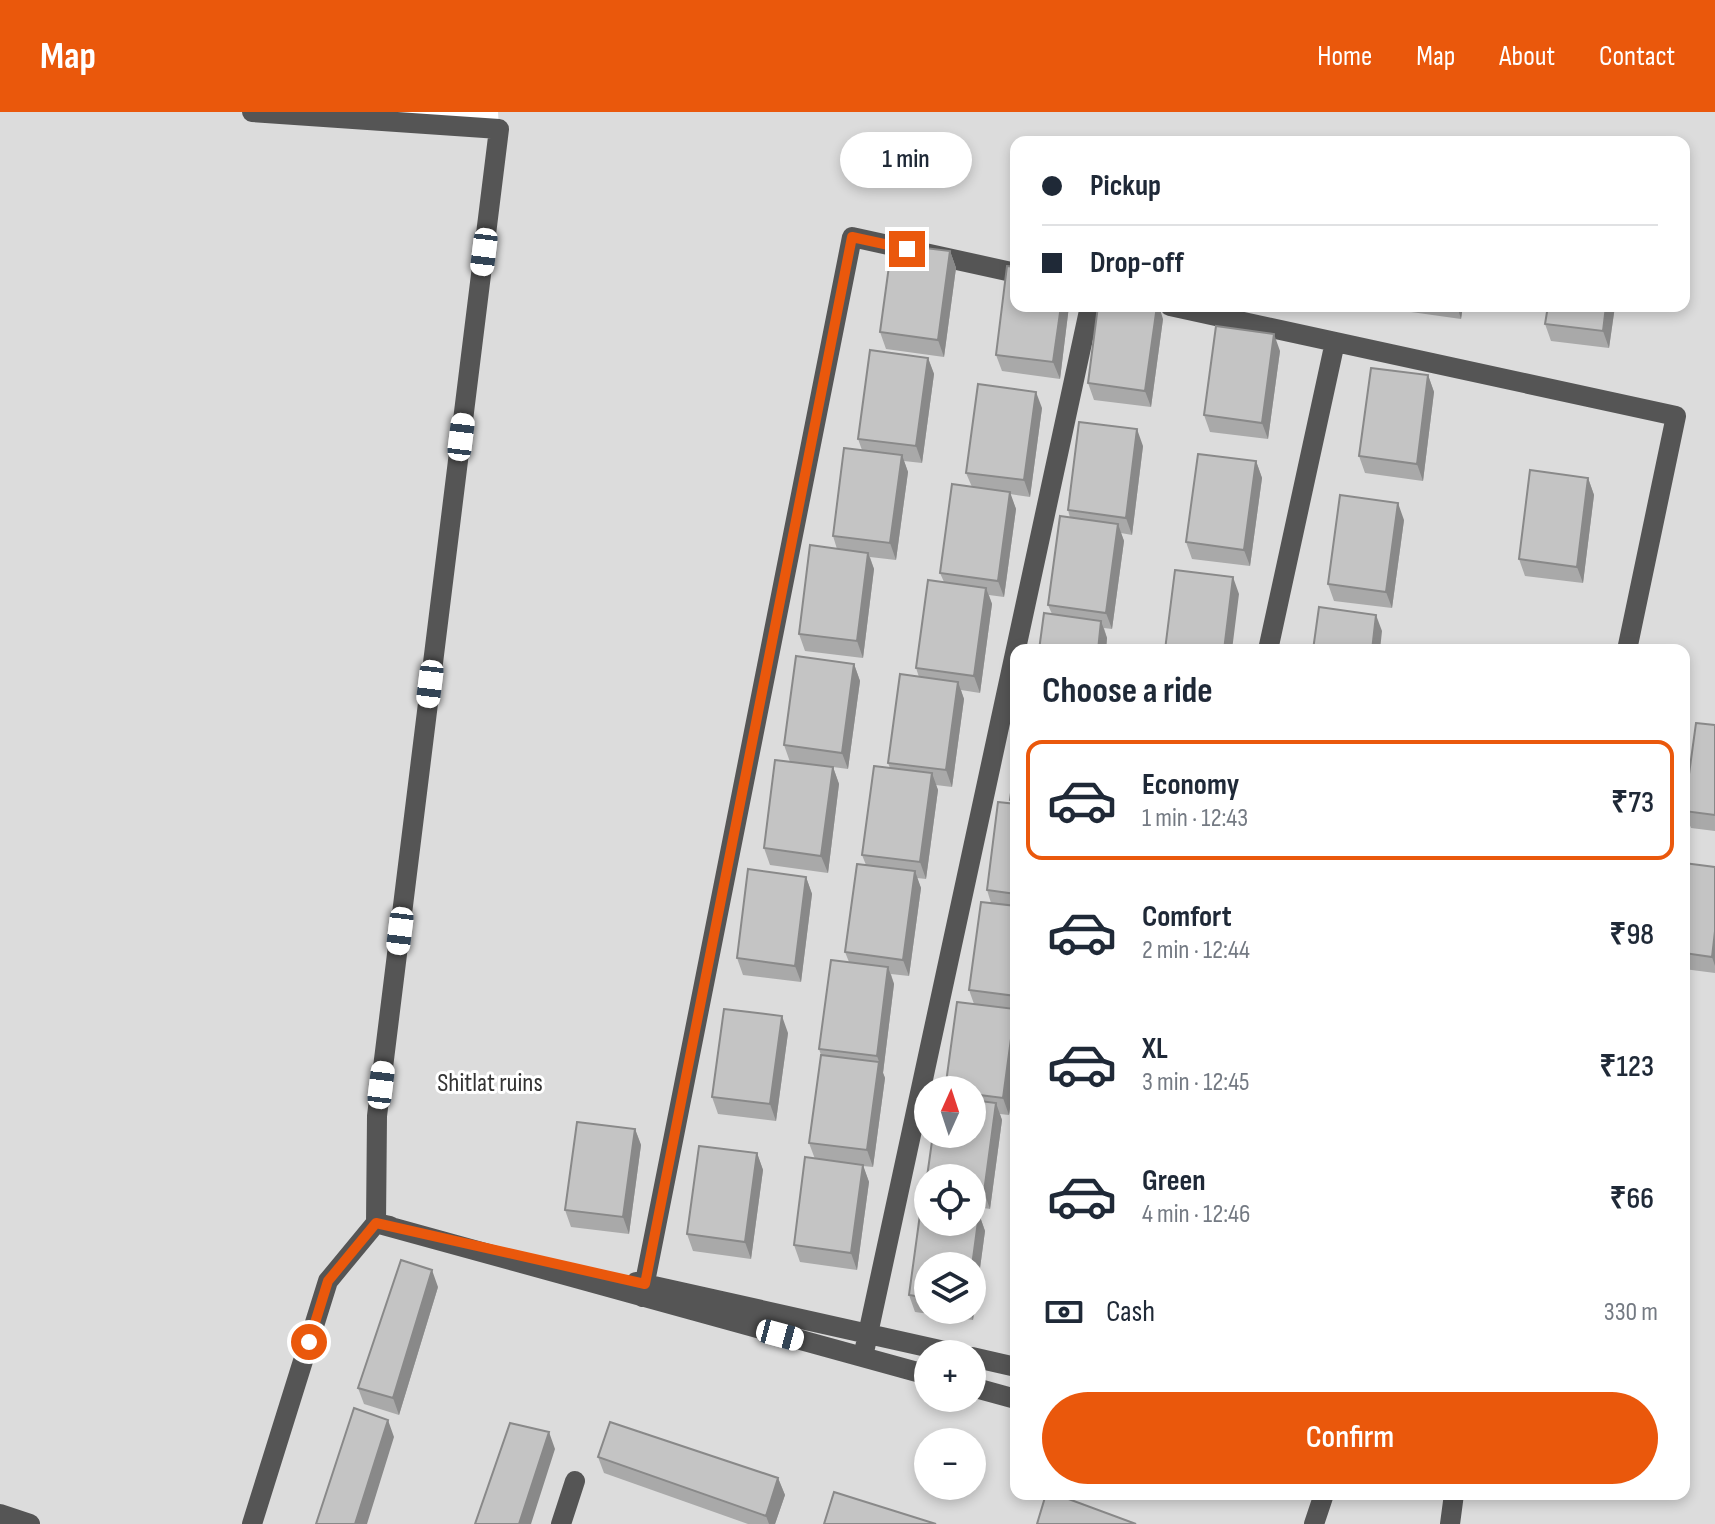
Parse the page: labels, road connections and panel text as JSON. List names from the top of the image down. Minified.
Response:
{"parks":["Shitlat ruins"],"north":"top","page":{"header":"Map","nav":["Home","Map","About","Contact"],"bubble":"1 min","banner":["Pickup","Drop-off"],"heading":"Choose a ride","list":[{"name":"Economy","note":"1 min · 12:43","value":"₹73"},{"name":"Comfort","note":"2 min · 12:44","value":"₹98"},{"name":"XL","note":"3 min · 12:45","value":"₹123"},{"name":"Green","note":"4 min · 12:46","value":"₹66"}],"map_buttons":["+","−"],"pay":["Cash","330 m"],"buttons":"Confirm"}}
